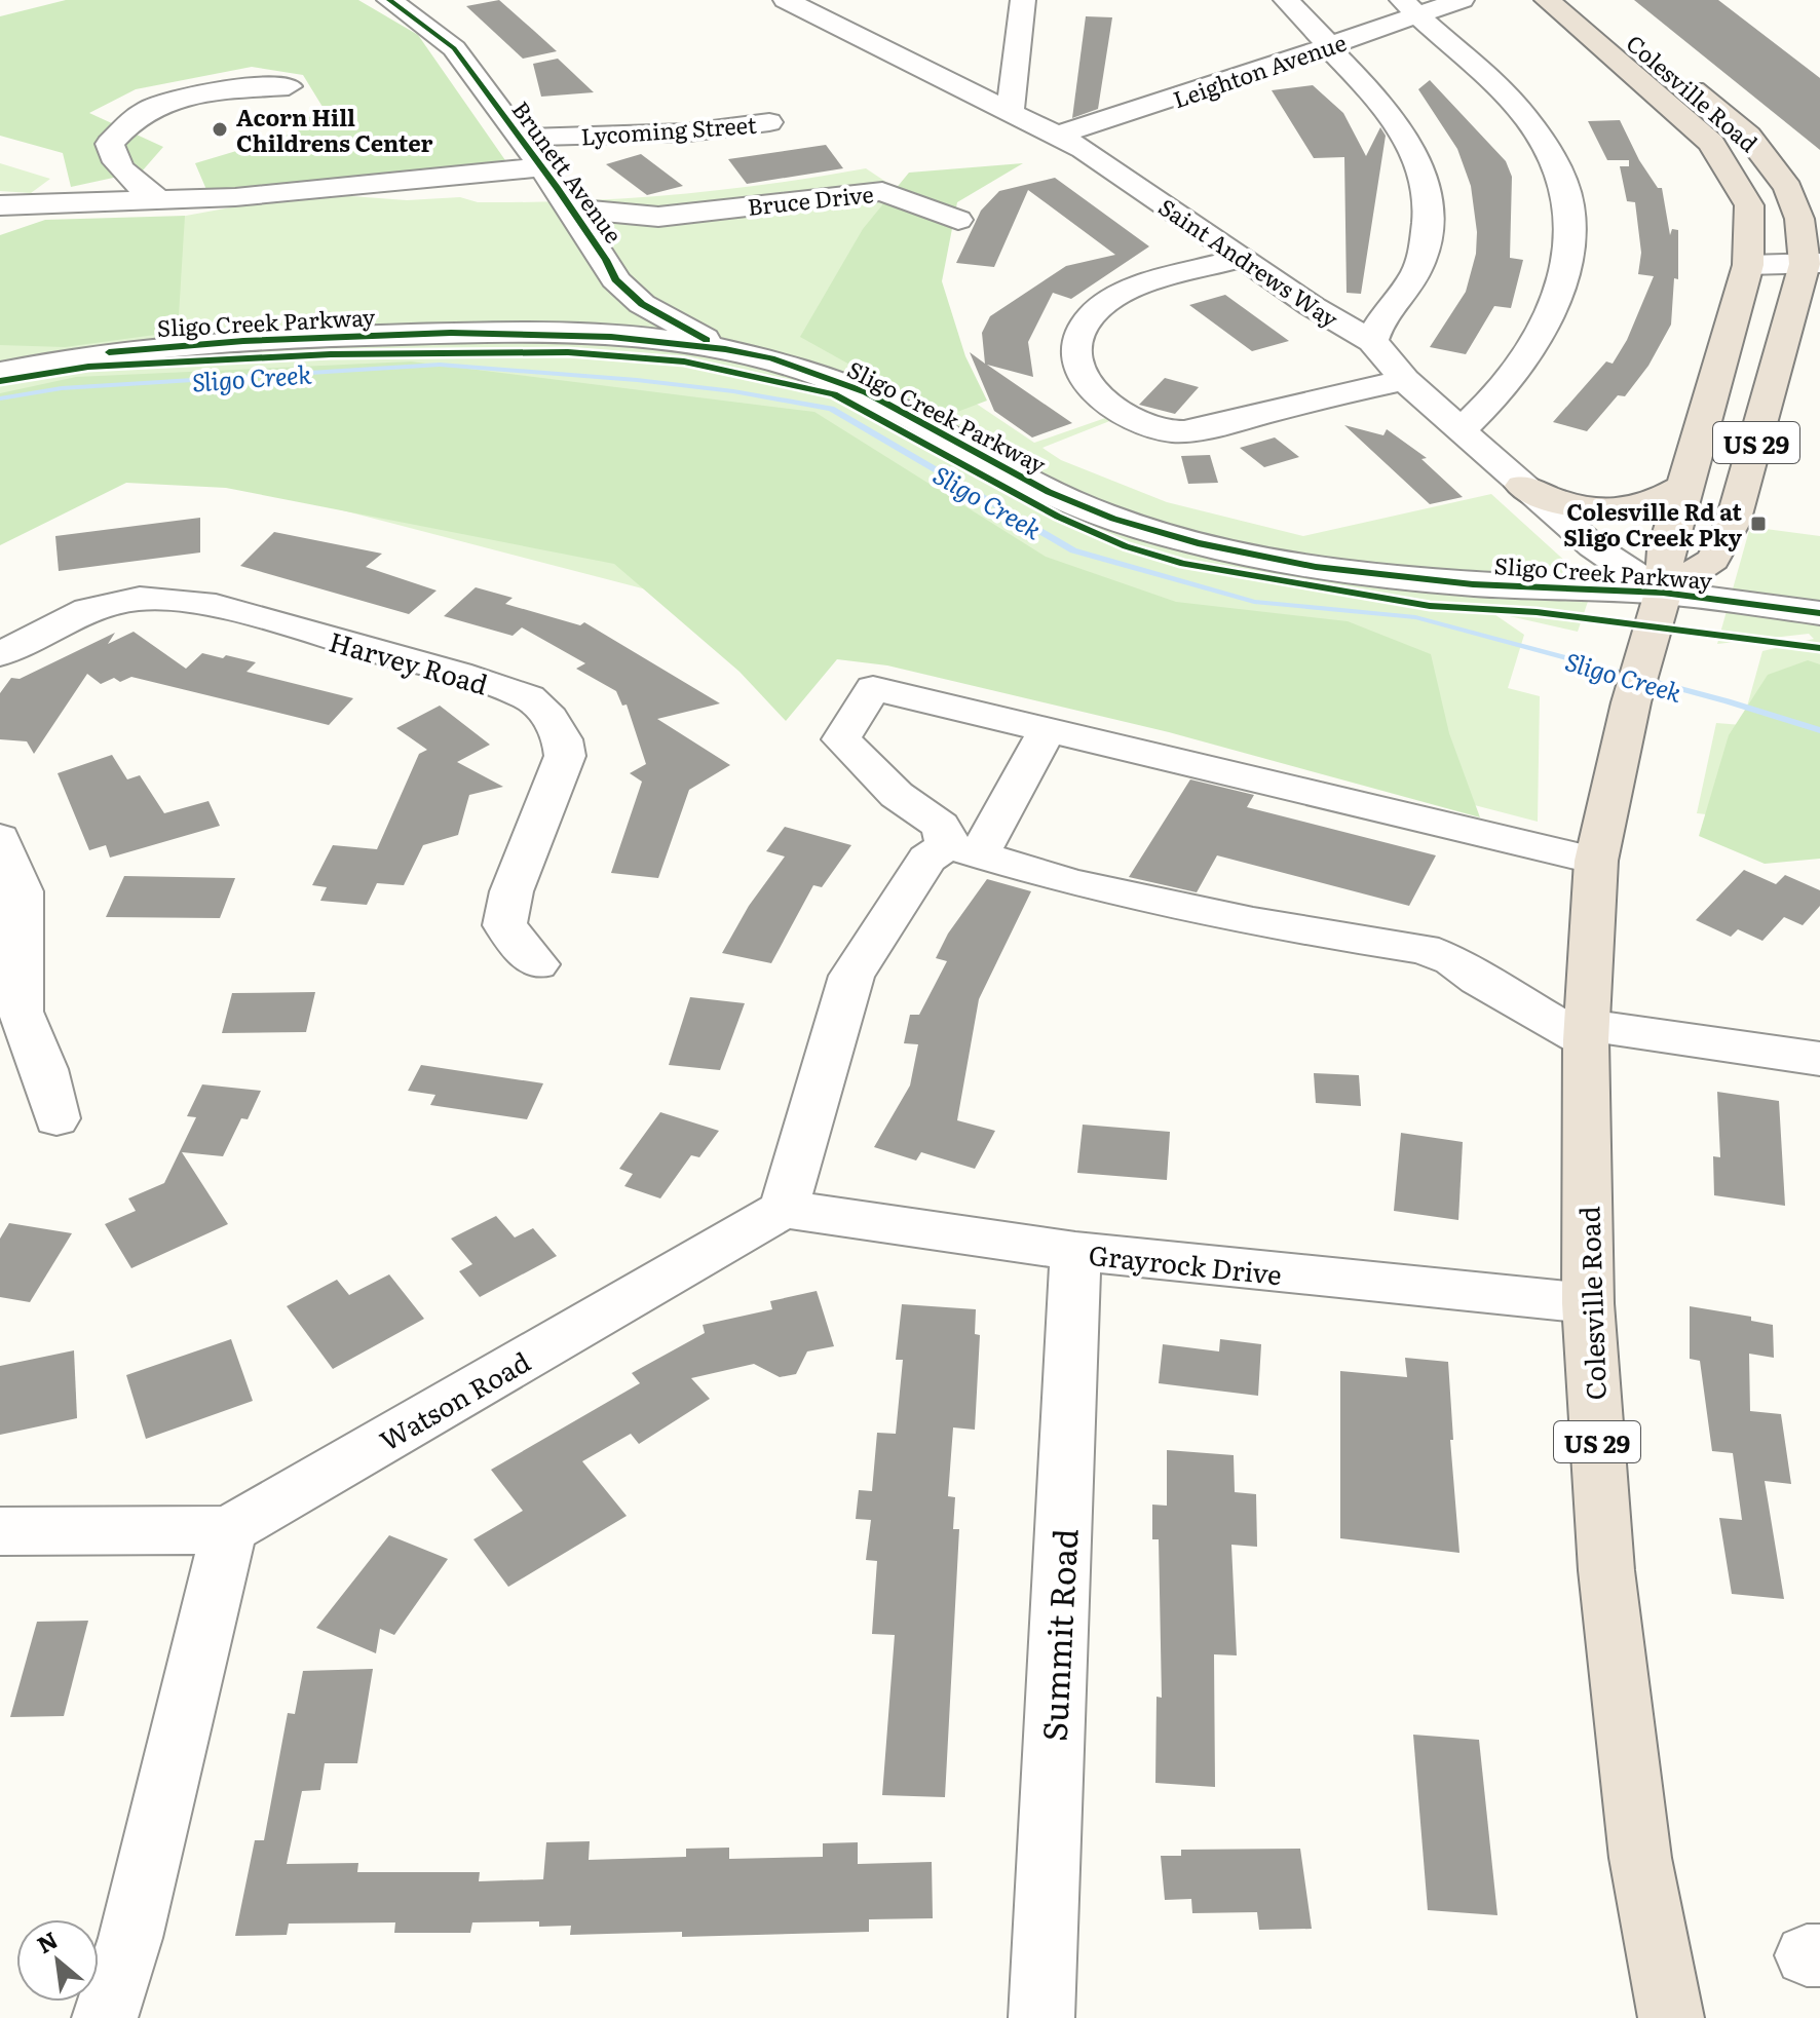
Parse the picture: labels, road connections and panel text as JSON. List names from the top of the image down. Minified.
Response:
{"streets":{"highway":["Colesville Road","US 29"],"street":["Leighton Avenue","Lycoming Street","Brunett Avenue","Bruce Drive","Saint Andrews Way","Sligo Creek Parkway","Harvey Road","Grayrock Drive","Watson Road","Summit Road"]},"crossings":[["Leighton Avenue","Saint Andrews Way"],["Colesville Road","Saint Andrews Way"],["Colesville Road","Sligo Creek Parkway"],["Colesville Road","Grayrock Drive"],["Lycoming Street","Brunett Avenue"],["Brunett Avenue","Bruce Drive"],["Brunett Avenue","Sligo Creek Parkway"],["Saint Andrews Way","Sligo Creek Parkway"],["Grayrock Drive","Watson Road"],["Grayrock Drive","Summit Road"]],"water":["Sligo Creek"],"places":{"other":["Acorn Hill Childrens Center"],"transit":["Colesville Rd at Sligo Creek Pky"]},"north":"top left"}
